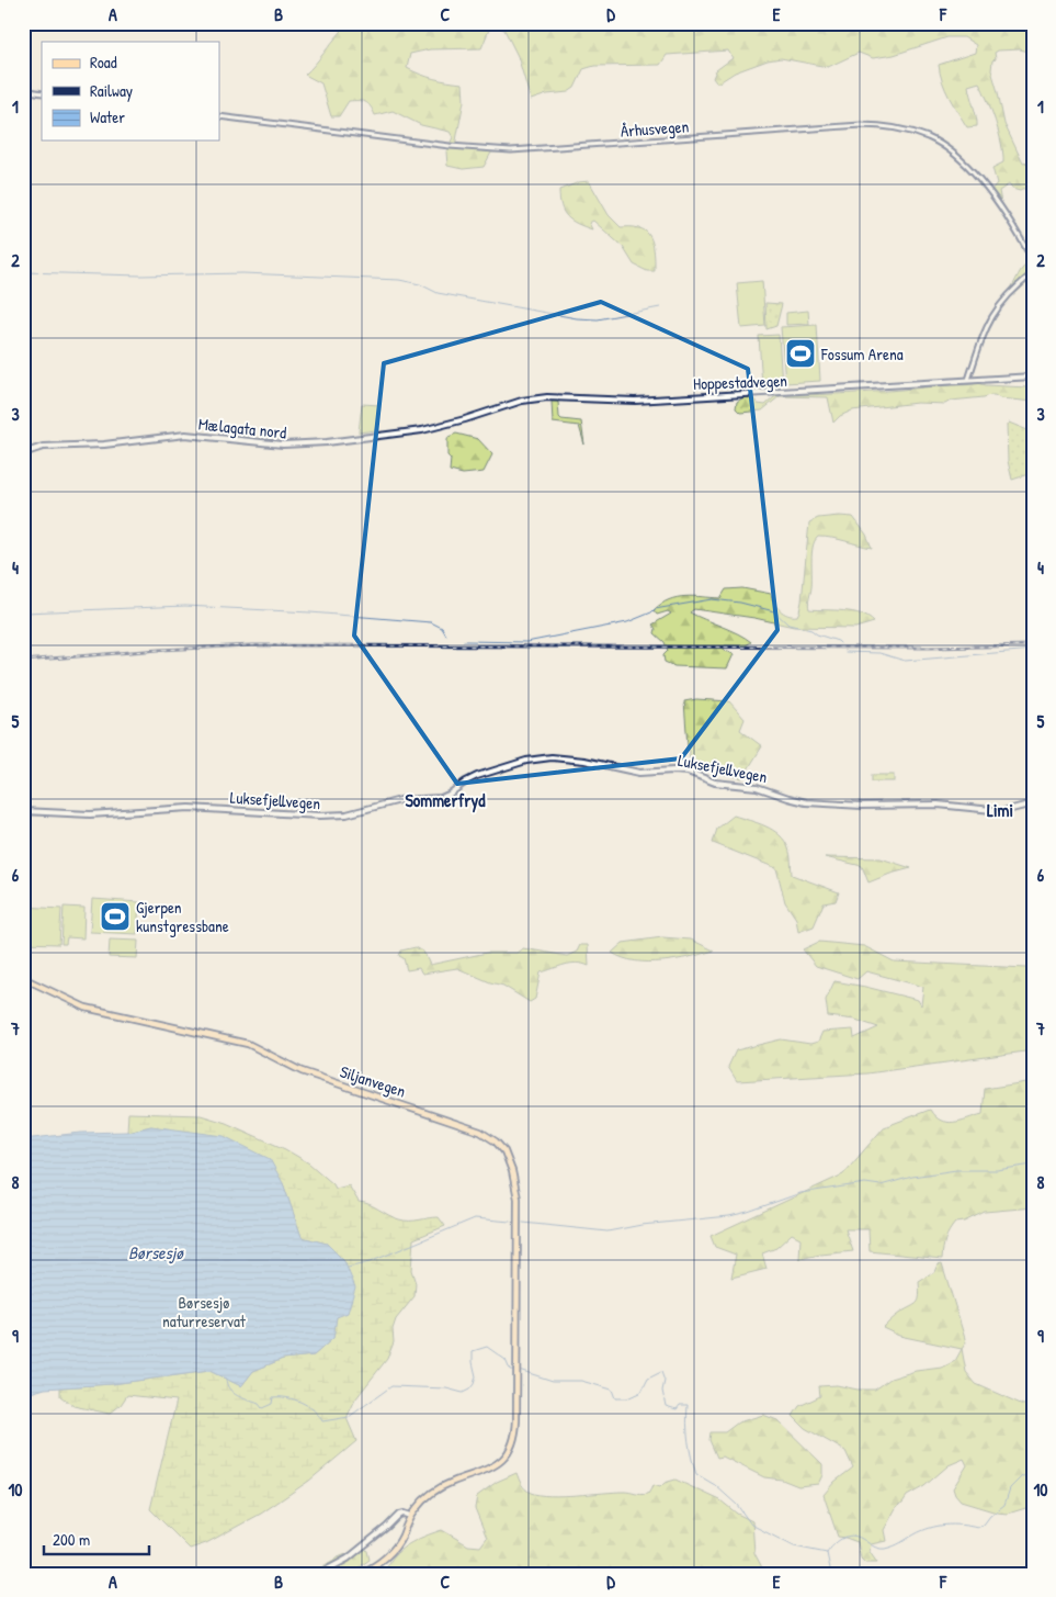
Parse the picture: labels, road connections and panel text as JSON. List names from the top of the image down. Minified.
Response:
{"streets":{"main road":["Hoppestadvegen","Mælagata nord","Luksefjellvegen","Siljanvegen"],"street":["Århusvegen"]},"crossings":[["Hoppestadvegen","Mælagata nord"]],"districts":["Sommerfryd","Limi"],"water":["Børsesjø"],"parks":["Børsesjø naturreservat"],"places":{"sports":["Fossum Arena","Gjerpen kunstgressbane"]},"legend":["Road","Railway","Water"],"scale_bar":"200 m","grid":{"columns":["A","B","C","D","E","F"],"rows":["1","2","3","4","5","6","7","8","9","10"]}}
